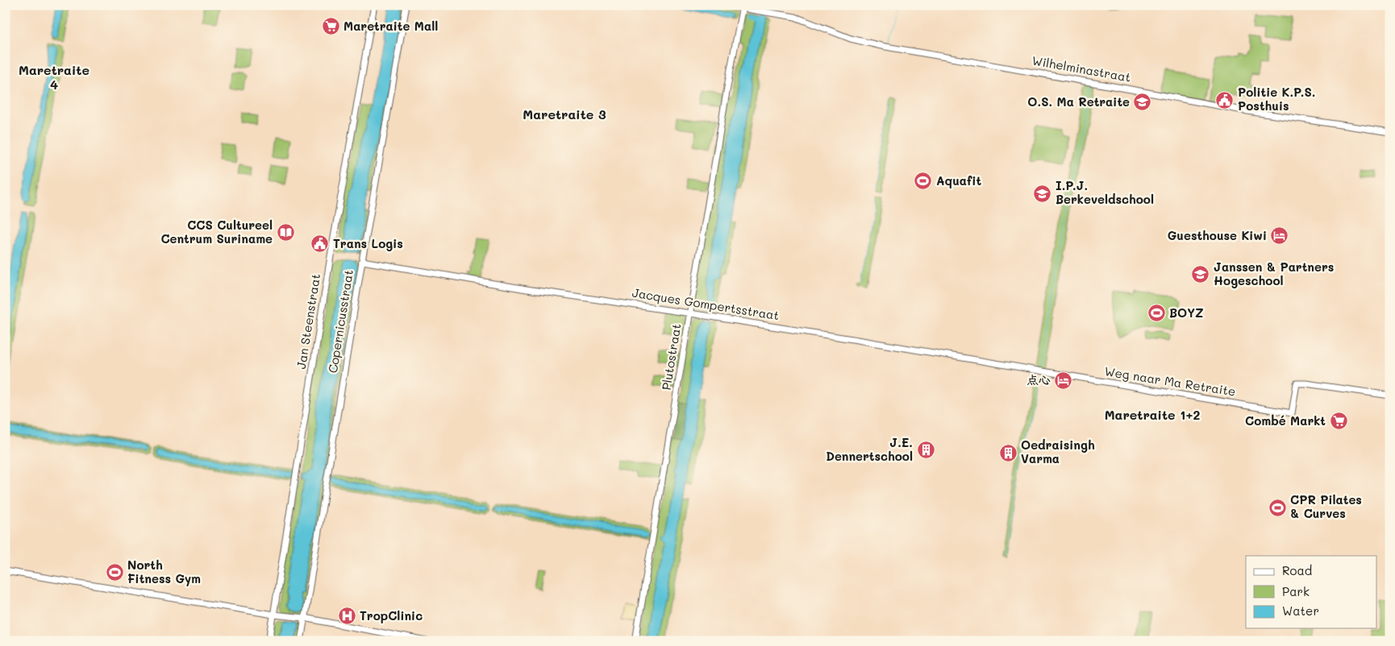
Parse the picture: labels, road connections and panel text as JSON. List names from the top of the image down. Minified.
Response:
{"streets":{"street":["Wilhelminastraat","Jacques Gompertsstraat","Jan Steenstraat","Copernicusstraat","Plutostraat","Weg naar Ma Retraite"]},"crossings":[["Wilhelminastraat","Plutostraat"],["Jacques Gompertsstraat","Copernicusstraat"],["Jacques Gompertsstraat","Plutostraat"],["Jacques Gompertsstraat","Weg naar Ma Retraite"]],"districts":["Maretraite 4","Maretraite 3","Maretraite 1+2"],"places":{"supermarket":["Maretraite Mall","Combé Markt"],"public building":["Politie K.P.S. Posthuis","Trans Logis"],"school or university":["O.S. Ma Retraite","I.P.J. Berkeveldschool","Janssen & Partners Hogeschool"],"sports":["Aquafit","BOYZ","CPR Pilates & Curves","North Fitness Gym"],"library":["CCS Cultureel Centrum Suriname"],"hotel":["Guesthouse Kiwi","点心"],"building":["J.E. Dennertschool","Oedraisingh Varma"],"hospital":["TropClinic"]},"legend":["Road","Park","Water"]}
